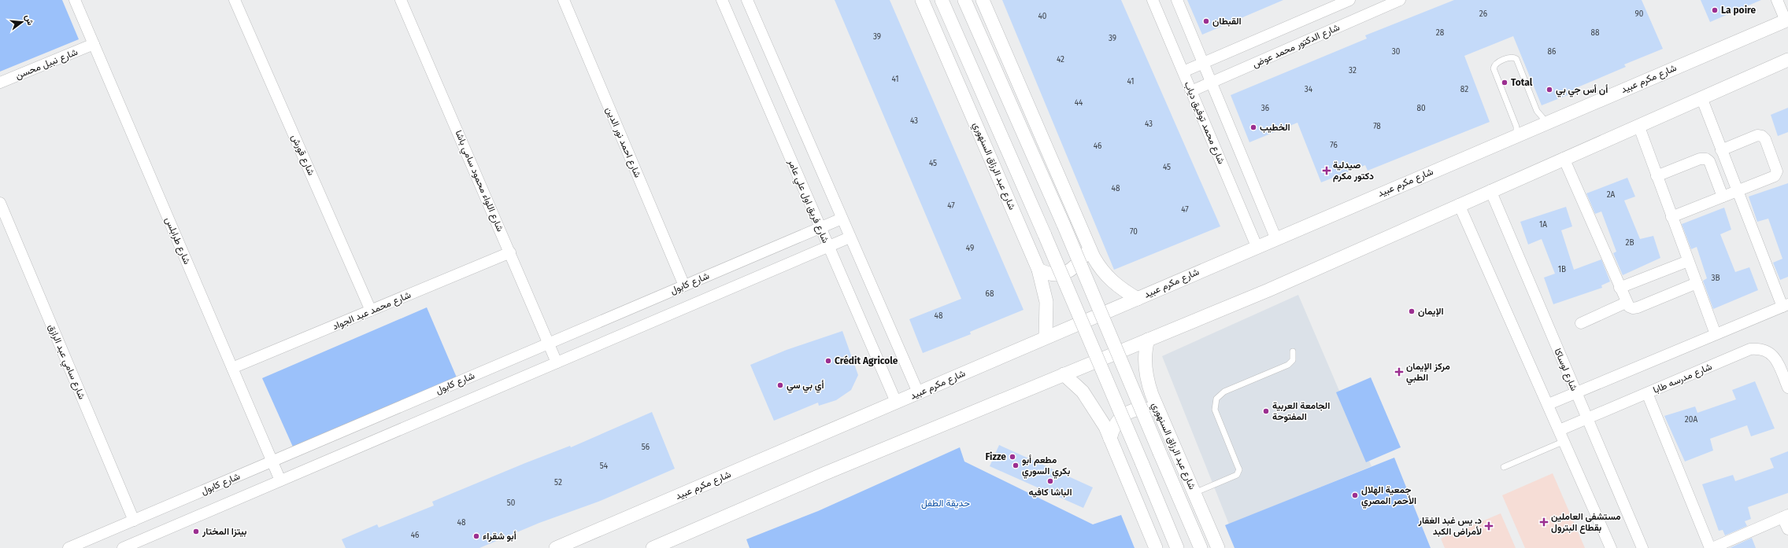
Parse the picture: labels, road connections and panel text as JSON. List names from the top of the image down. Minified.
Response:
{"streets":{"street":["شارع الدكتور محمد عوض","شارع نبيل محسن","شارع مكرم عبيد","شارع محمد توفيق دياب","شارع احمد نور الدين","شارع قورش","شارع عبد الرزاق السنهوري","شارع اللواء محمود سامي باشا","شارع فريق اول علي عامر","شارع طرابلس","شارع كابول","شارع محمد عبد الجواد","شارع سامي عبد الرازق","شارع لوساكا","شارع مدرسه طابا"]},"crossings":[["شارع الدكتور محمد عوض","شارع محمد توفيق دياب"],["شارع نبيل محسن","شارع طرابلس"],["شارع مكرم عبيد","شارع محمد توفيق دياب"],["شارع مكرم عبيد","شارع عبد الرزاق السنهوري"],["شارع مكرم عبيد","شارع فريق اول علي عامر"],["شارع احمد نور الدين","شارع كابول"],["شارع قورش","شارع محمد عبد الجواد"],["شارع اللواء محمود سامي باشا","شارع كابول"],["شارع اللواء محمود سامي باشا","شارع محمد عبد الجواد"],["شارع فريق اول علي عامر","شارع كابول"],["شارع طرابلس","شارع كابول"],["شارع طرابلس","شارع محمد عبد الجواد"],["شارع كابول","شارع سامي عبد الرازق"],["شارع لوساكا","شارع مدرسه طابا"]],"parks":["حديقة الطفل"],"places":{"other":["La poire","القبطان","Total","أن أس جي بي","الخطيب","الإيمان","Crédit Agricole","أي بي سي","الجامعة العربية المفتوحة","Fizze","مطعم أبو بكري السوري","الباشا كافيه","جمعية الهلال الأحمر المصري","بيتزا المختار","أبو شقراء"],"health":["صيدلية دكتور مكرم","مركز الإيمان الطبي","مستشفى العاملين بقطاع البترول","د. يس غبد الغقار لأمراض الكبد"]},"house_numbers":["26","90","40","28","88","39","39","30","86","42","32","41","41","34","82","44","36","80","43","43","78","76","46","45","45","48","2A","47","47","1A","70","2B","49","1B","3B","68","48","20A","56","54","52","50","48","46"],"north":"right"}
